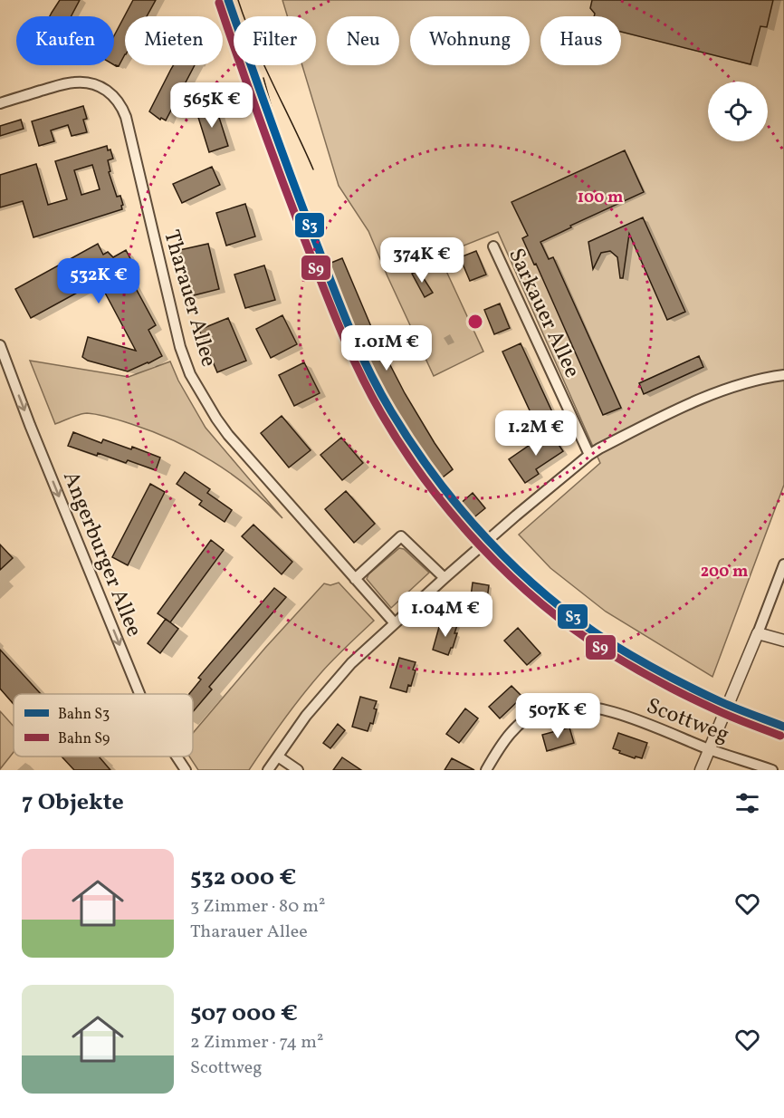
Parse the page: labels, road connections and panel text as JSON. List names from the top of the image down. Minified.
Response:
{"streets":{"street":["Tharauer Allee","Sarkauer Allee","Angerburger Allee","Scottweg"]},"one_way":["Angerburger Allee"],"lines":["rail line S3","rail line S9"],"legend":["Bahn S3","Bahn S9"],"page":{"chip":["Kaufen","Mieten","Filter","Neu","Wohnung","Haus"],"price":["565K €","374K €","532K €","1.01M €","1.2M €","1.04M €","507K €"],"heading":"7 Objekte","list":[{"name":"532 000 €","note":"3 Zimmer · 80 m² · Tharauer Allee"},{"name":"507 000 €","note":"2 Zimmer · 74 m² · Scottweg"}]},"rings":["100 m","200 m"]}
